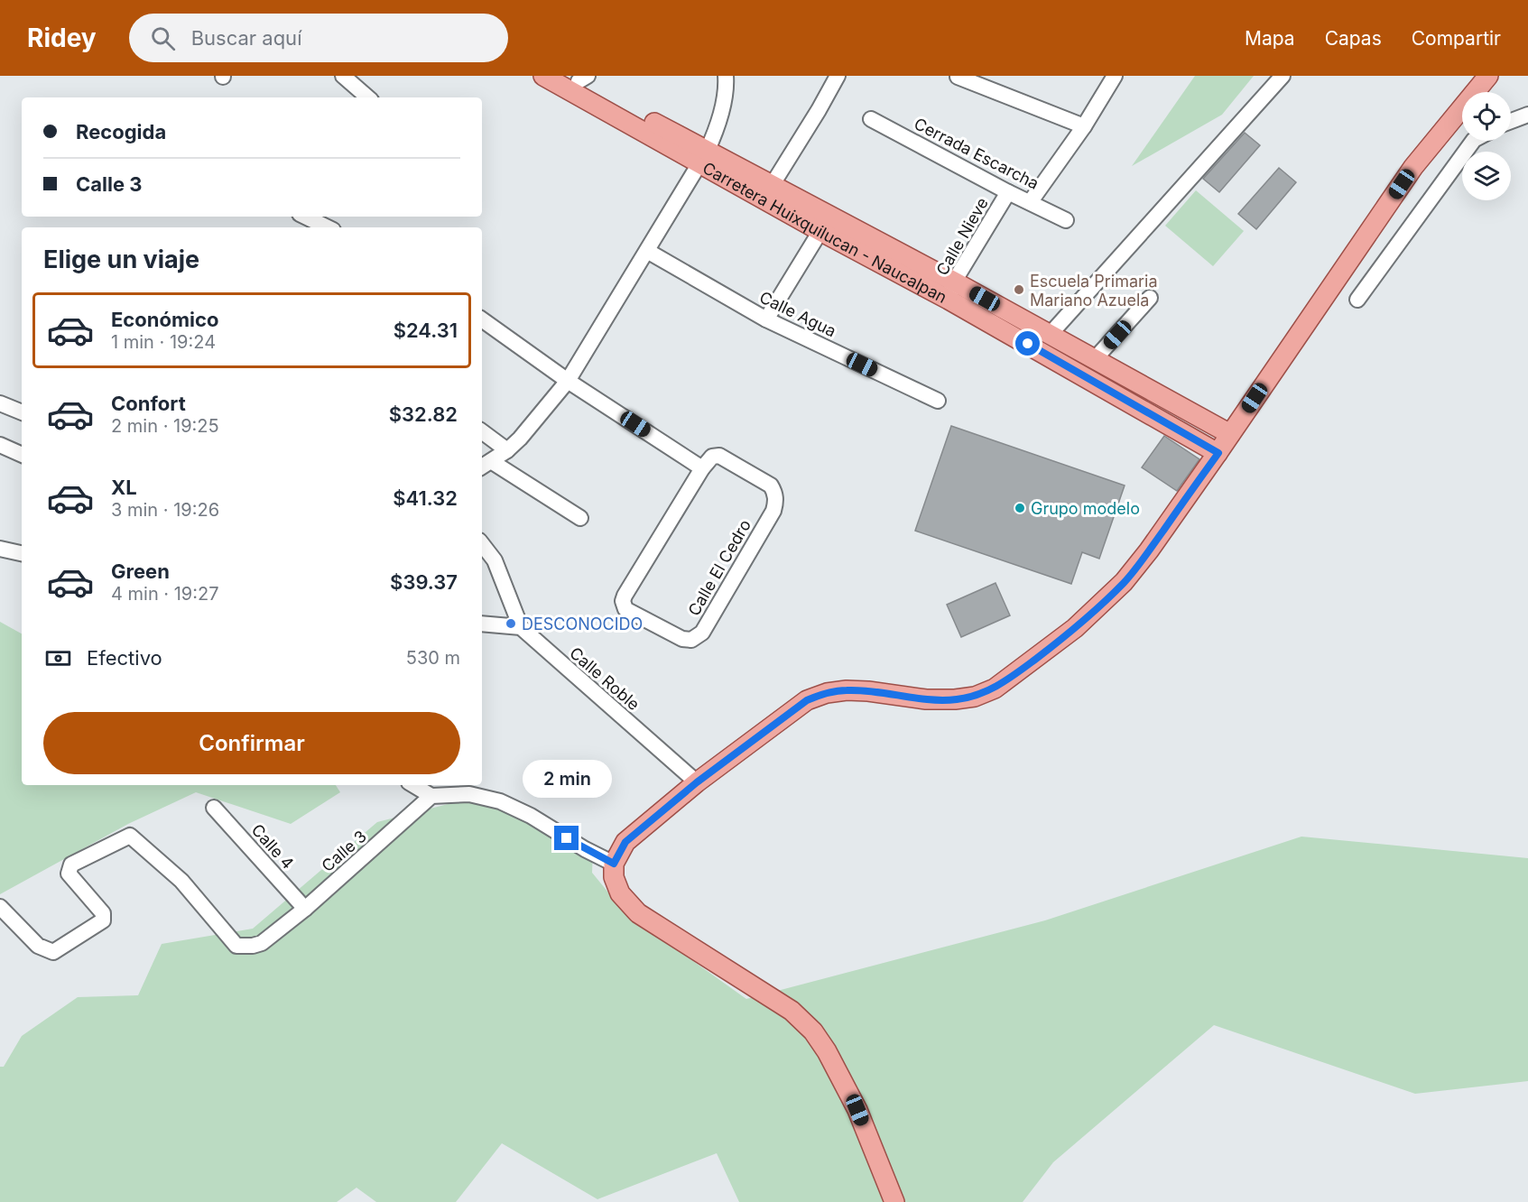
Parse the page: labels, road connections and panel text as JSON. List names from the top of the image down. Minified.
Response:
{"streets":{"main road":["Carretera Huixquilucan - Naucalpan"],"street":["Cerrada Escarcha","Calle Nieve","Calle Agua","Calle El Cedro","Calle Roble","Calle 4","Calle 3"]},"crossings":[["Cerrada Escarcha","Calle Nieve"],["Carretera Huixquilucan - Naucalpan","Calle Nieve"],["Calle 4","Calle 3"]],"places":["Escuela Primaria Mariano Azuela","Grupo modelo","DESCONOCIDO"],"page":{"header":"Ridey","search":"Buscar aquí","nav":["Mapa","Capas","Compartir"],"banner":["Recogida","Calle 3"],"heading":"Elige un viaje","list":[{"name":"Económico","note":"1 min · 19:24","value":"$24.31"},{"name":"Confort","note":"2 min · 19:25","value":"$32.82"},{"name":"XL","note":"3 min · 19:26","value":"$41.32"},{"name":"Green","note":"4 min · 19:27","value":"$39.37"}],"pay":["Efectivo","530 m"],"buttons":"Confirmar","bubble":"2 min"}}
